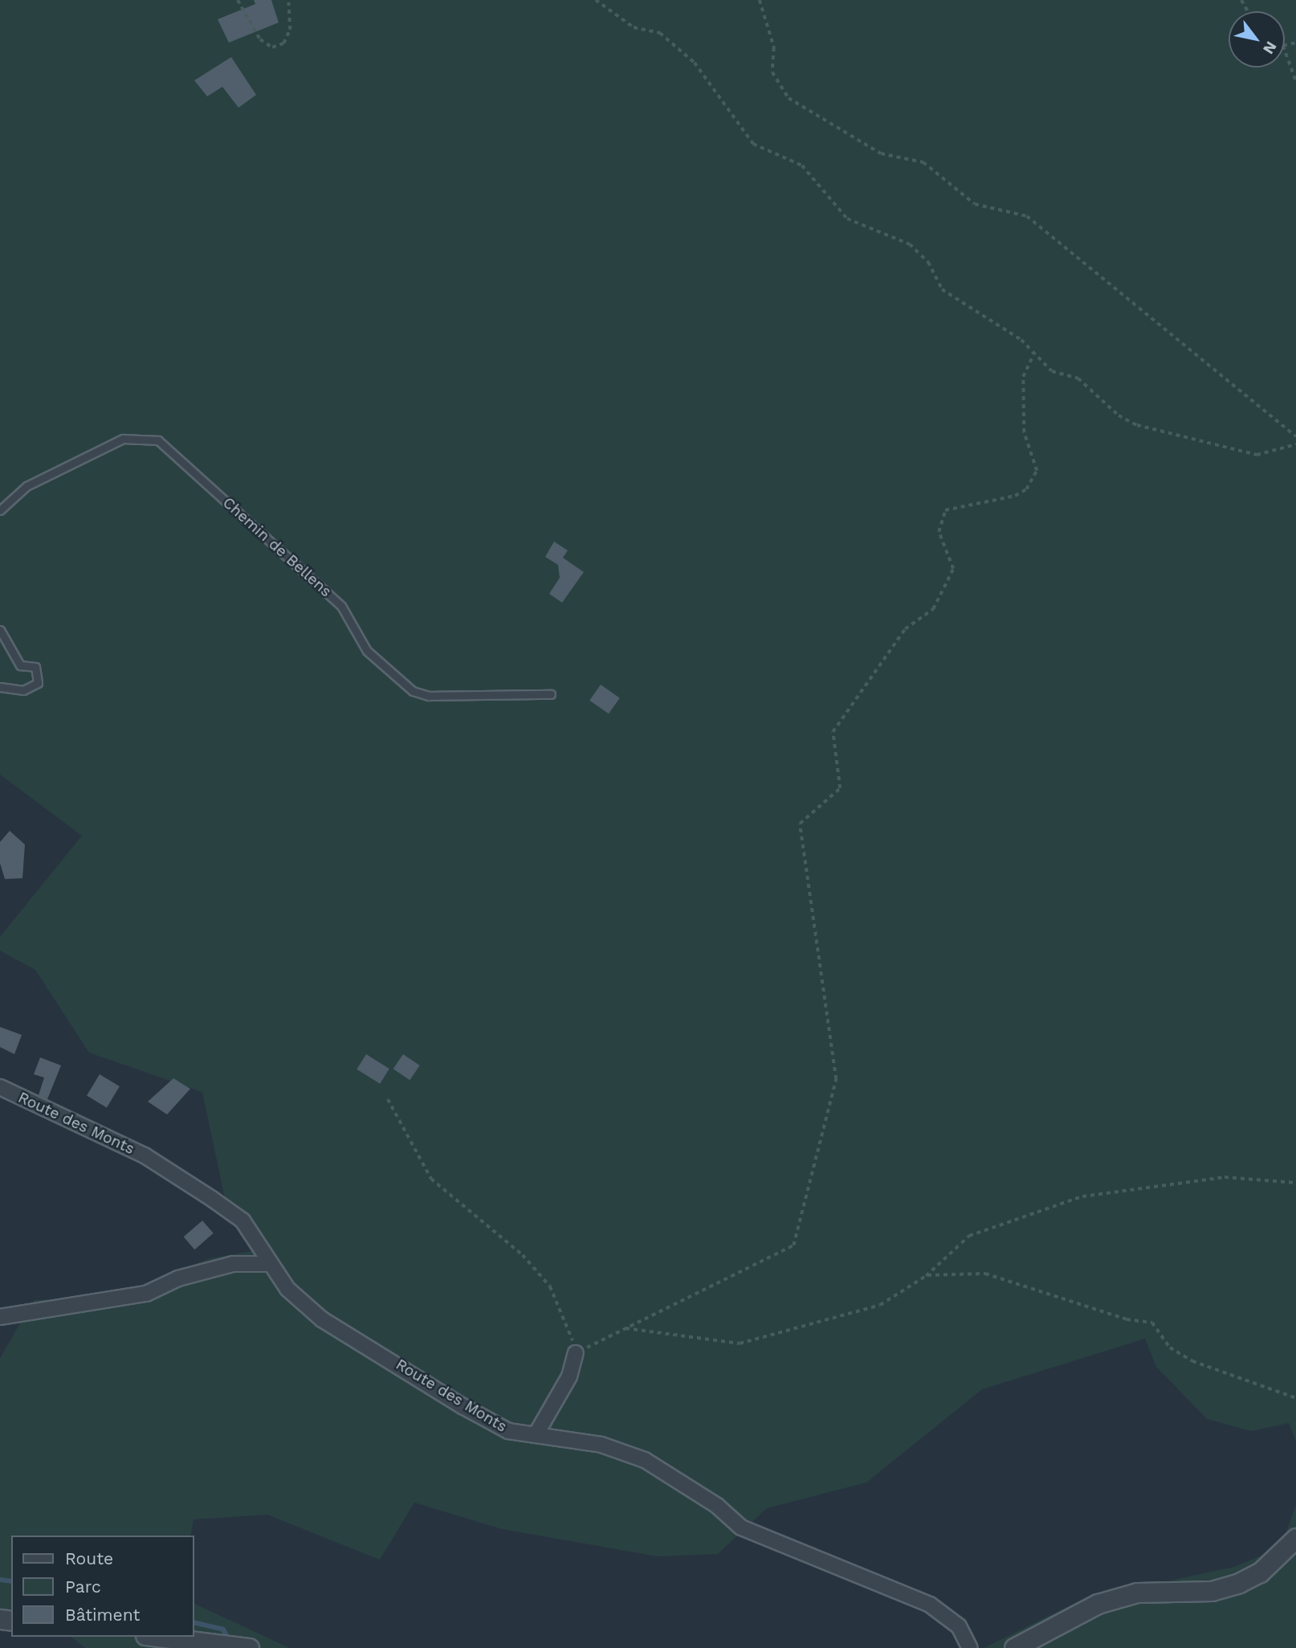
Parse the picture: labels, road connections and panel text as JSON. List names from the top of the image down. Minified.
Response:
{"streets":{"street":["Route des Monts"],"lane":["Chemin de Bellens"]},"legend":["Route","Parc","Bâtiment"],"north":"bottom right"}
